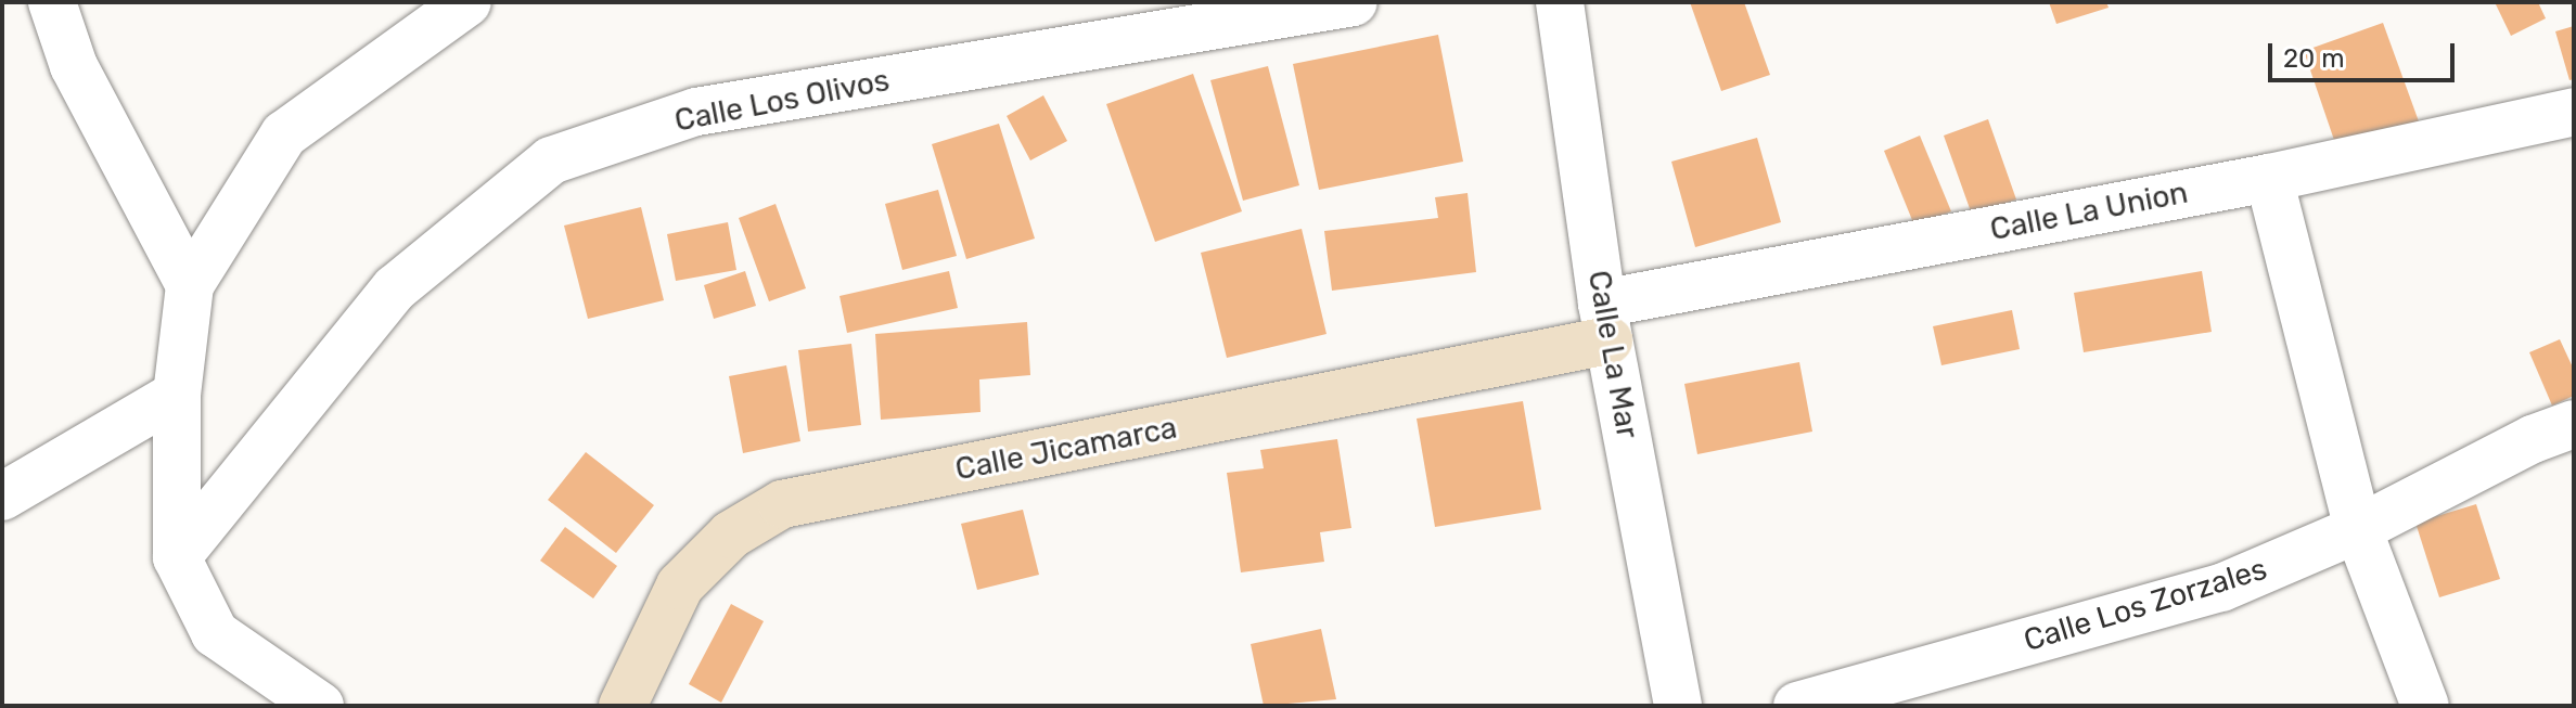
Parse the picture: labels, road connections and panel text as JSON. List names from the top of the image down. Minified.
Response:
{"streets":{"street":["Calle Los Olivos","Calle La Union","Calle La Mar","Calle Jicamarca","Calle Los Zorzales"]},"crossings":[["Calle La Union","Calle La Mar"],["Calle La Union","Calle Jicamarca"],["Calle La Mar","Calle Jicamarca"]],"scale_bar":"20 m"}
